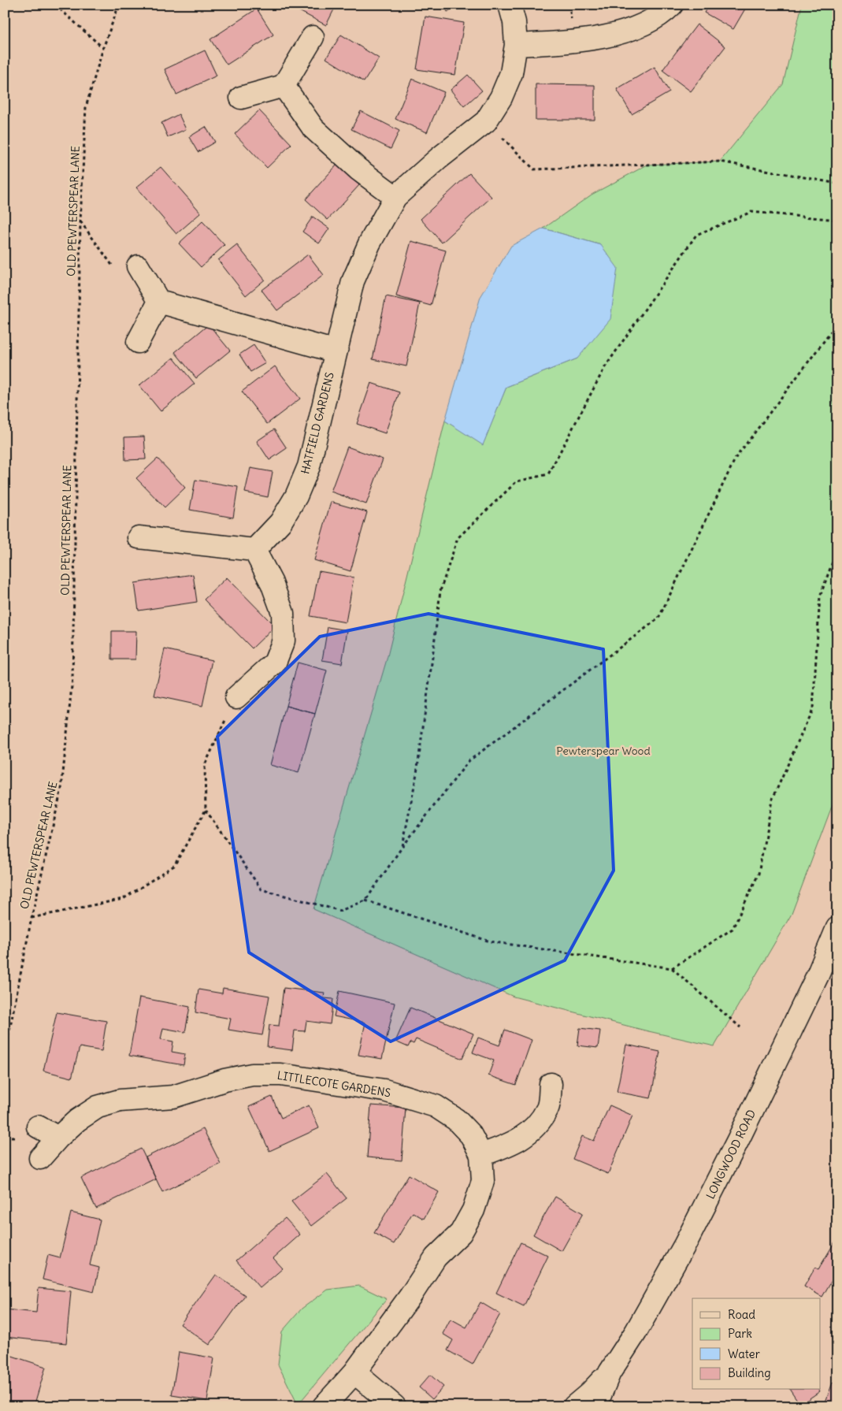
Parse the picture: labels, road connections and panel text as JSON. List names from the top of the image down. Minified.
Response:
{"streets":{"street":["HATFIELD GARDENS","LITTLECOTE GARDENS","LONGWOOD ROAD"],"path":["OLD PEWTERSPEAR LANE"]},"parks":["Pewterspear Wood"],"legend":["Road","Park","Water","Building"]}
